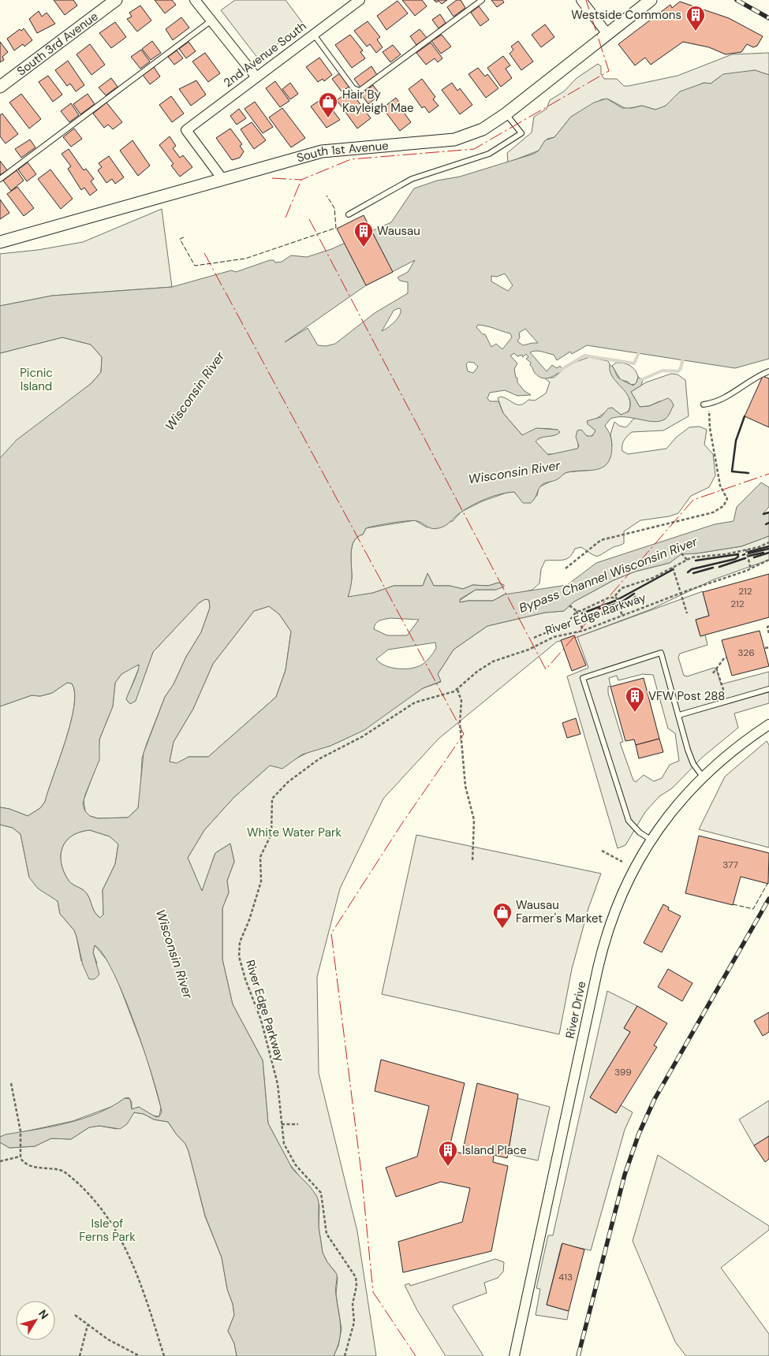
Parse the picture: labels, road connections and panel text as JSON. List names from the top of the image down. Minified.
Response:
{"streets":{"street":["South 3rd Avenue","2nd Avenue South","South 1st Avenue","River Drive"],"path":["River Edge Parkway"]},"crossings":[["2nd Avenue South","South 1st Avenue"]],"water":["Wisconsin River","Bypass Channel Wisconsin River"],"parks":["Picnic Island","White Water Park","Isle of Ferns Park"],"places":{"building":["Westside Commons","Wausau","VFW Post 288","Island Place"],"shop":["Hair By Kayleigh Mae","Wausau Farmer's Market"]},"house_numbers":["212","212","326","377","399","413"],"north":"top right"}
